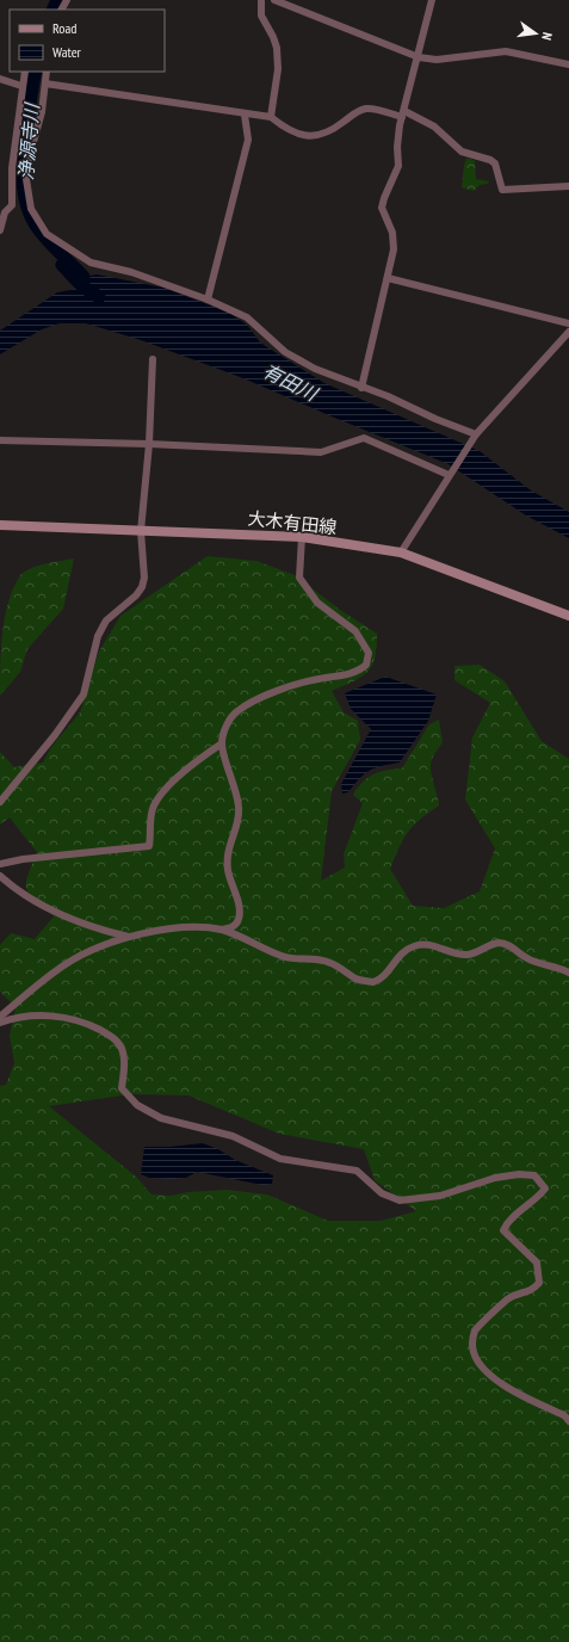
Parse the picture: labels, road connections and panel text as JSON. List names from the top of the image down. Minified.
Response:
{"streets":{"main road":["大木有田線"]},"water":["浄源寺川","有田川"],"legend":["Road","Water"],"north":"right"}
